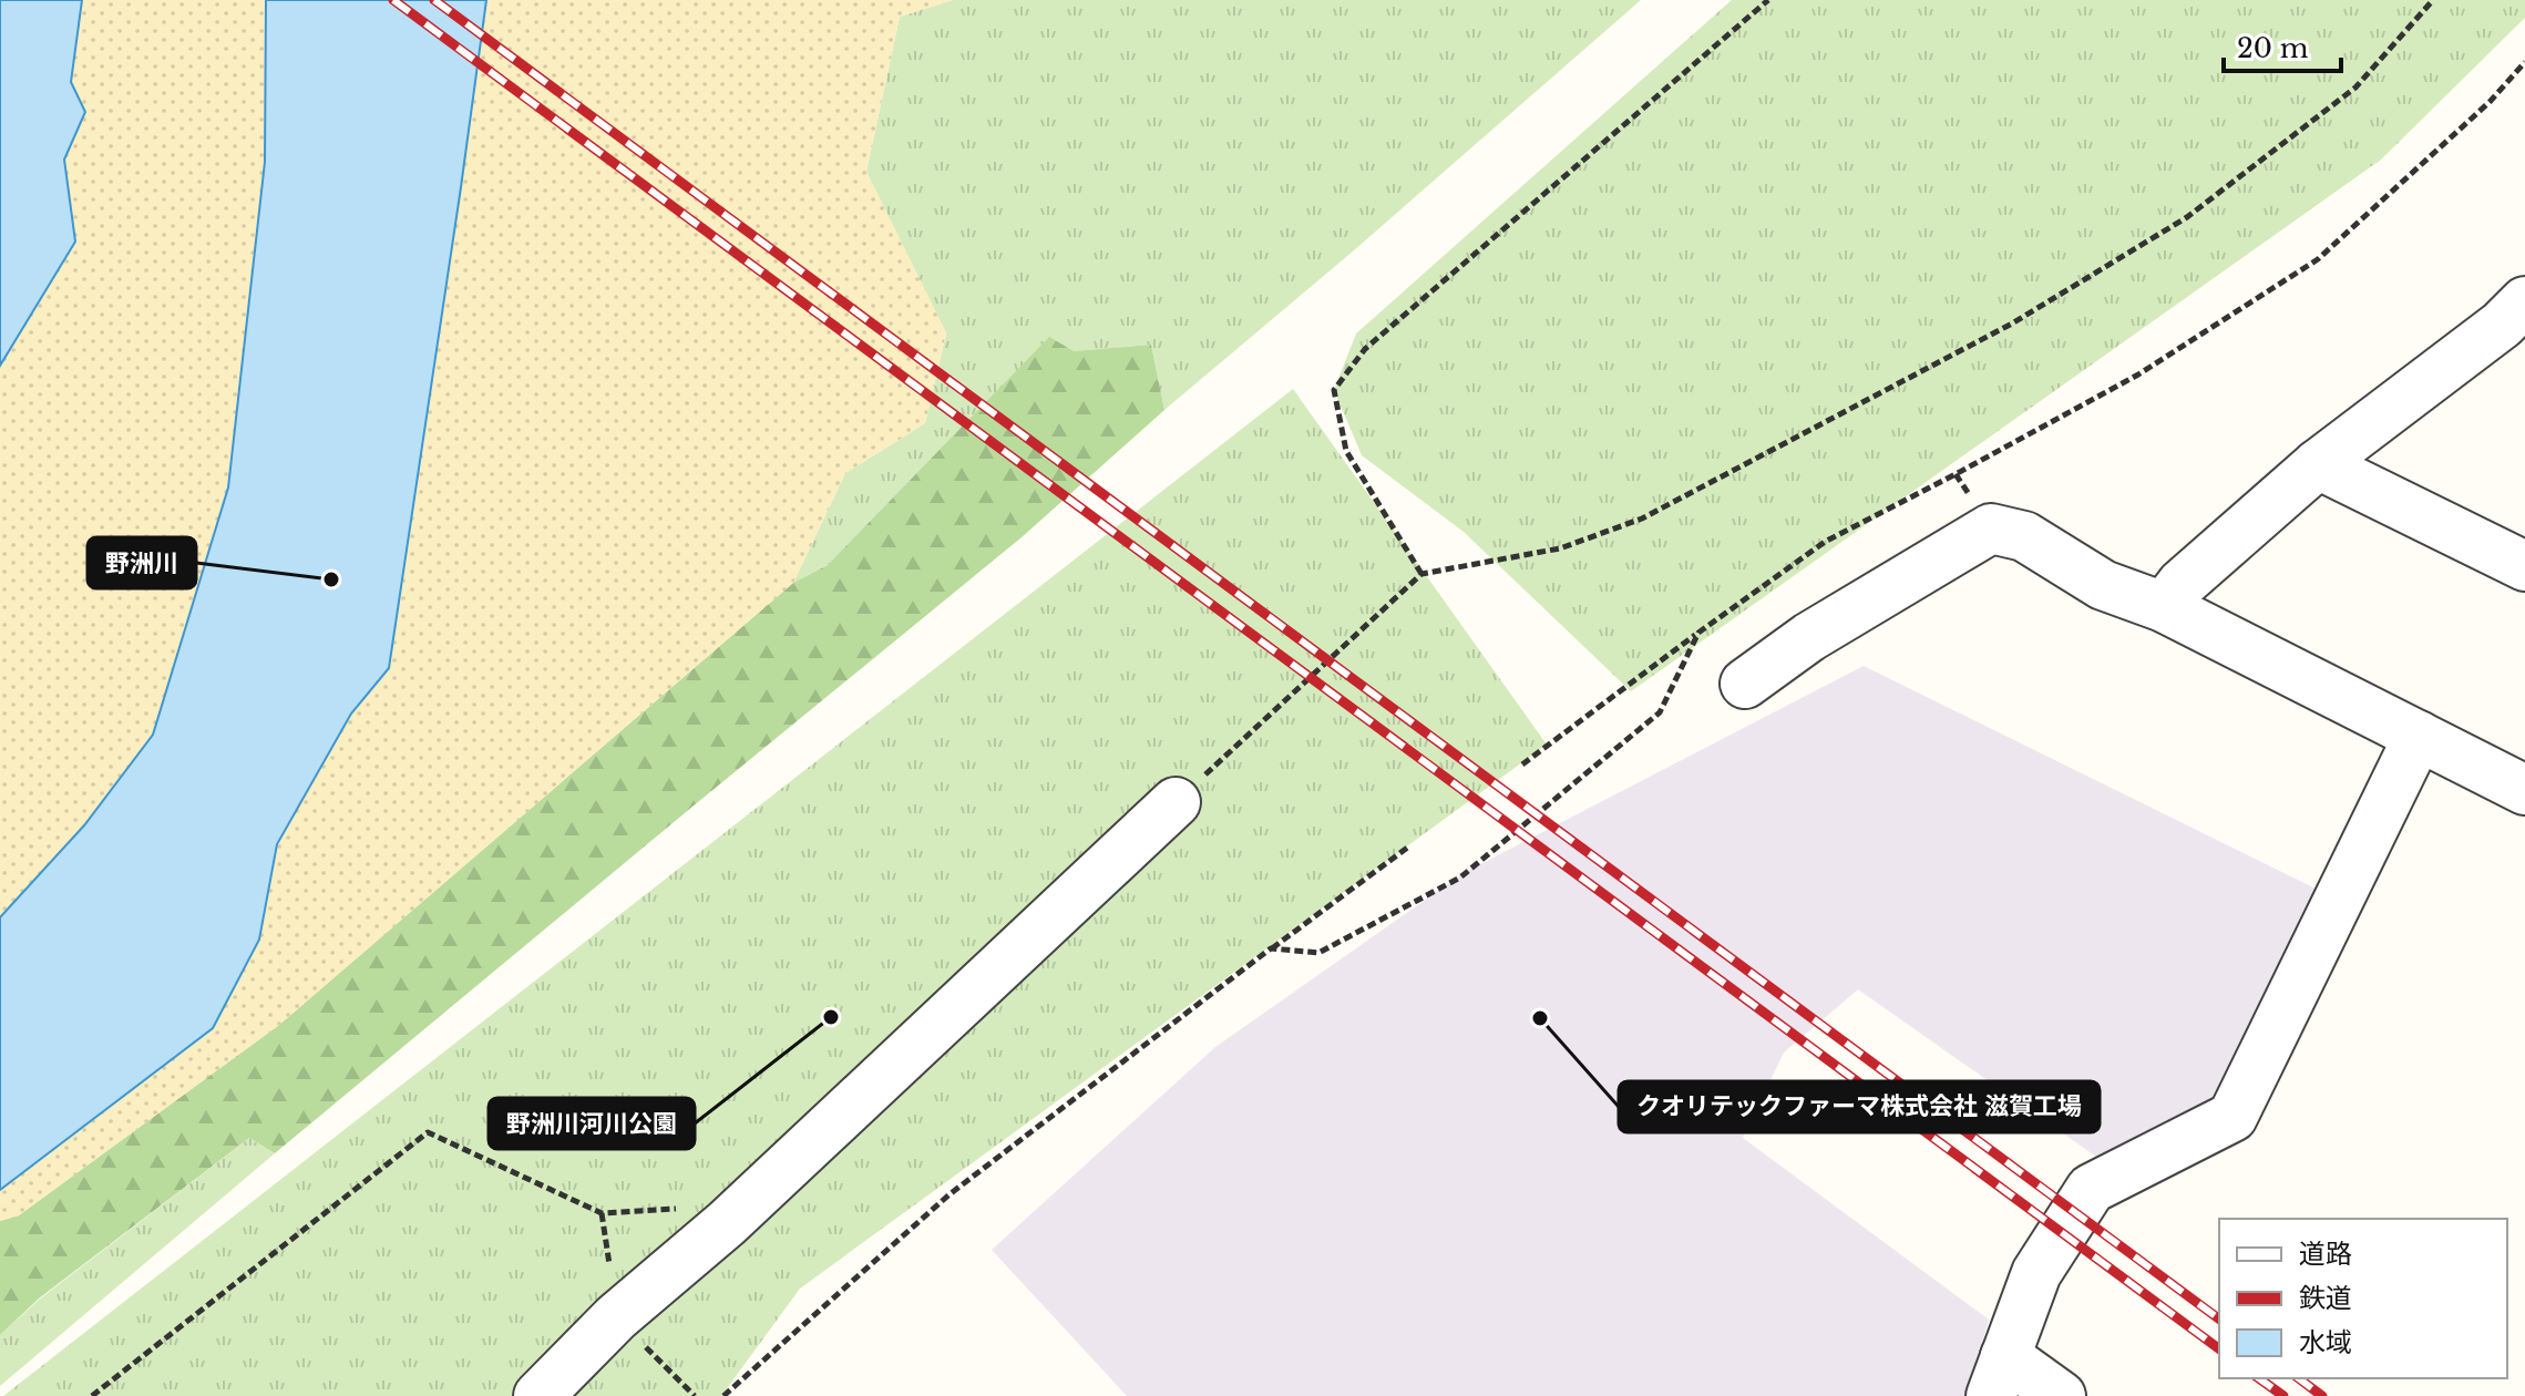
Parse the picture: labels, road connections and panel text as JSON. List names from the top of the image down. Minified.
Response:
{"places":["野洲川","野洲川河川公園","クオリテックファーマ株式会社 滋賀工場"],"legend":["道路","鉄道","水域"],"scale_bar":"20 m"}
